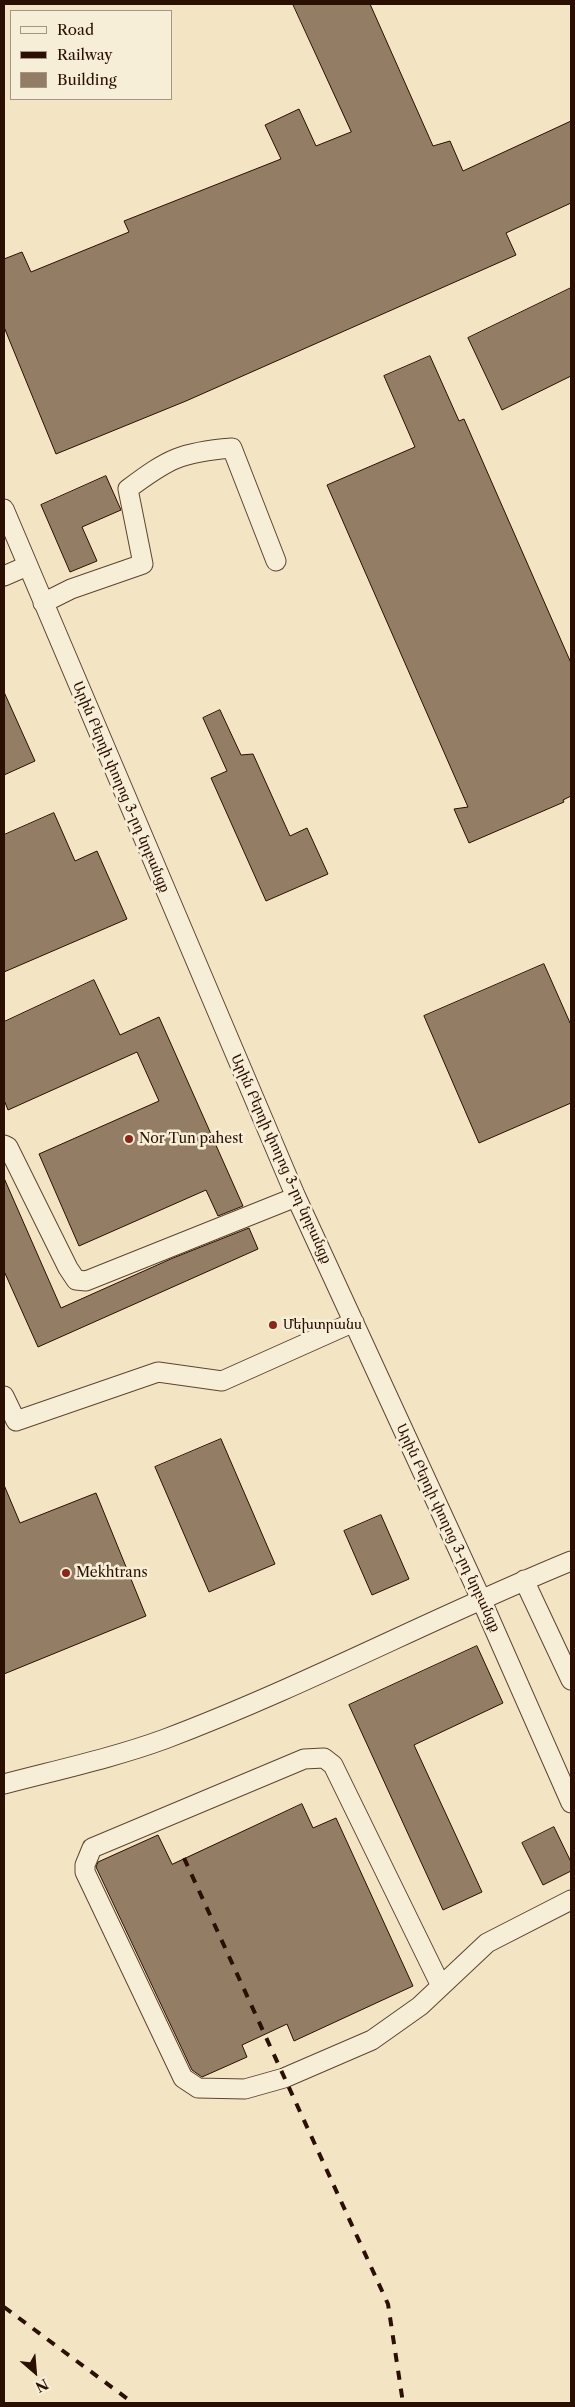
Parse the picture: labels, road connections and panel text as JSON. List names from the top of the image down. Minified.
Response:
{"streets":{"street":["Արին Բերդի փողոց 3-րդ նրբանցք"]},"places":["Nor Tun pahest","Մեխտրանս","Mekhtrans"],"legend":["Road","Railway","Building"],"north":"bottom right"}
